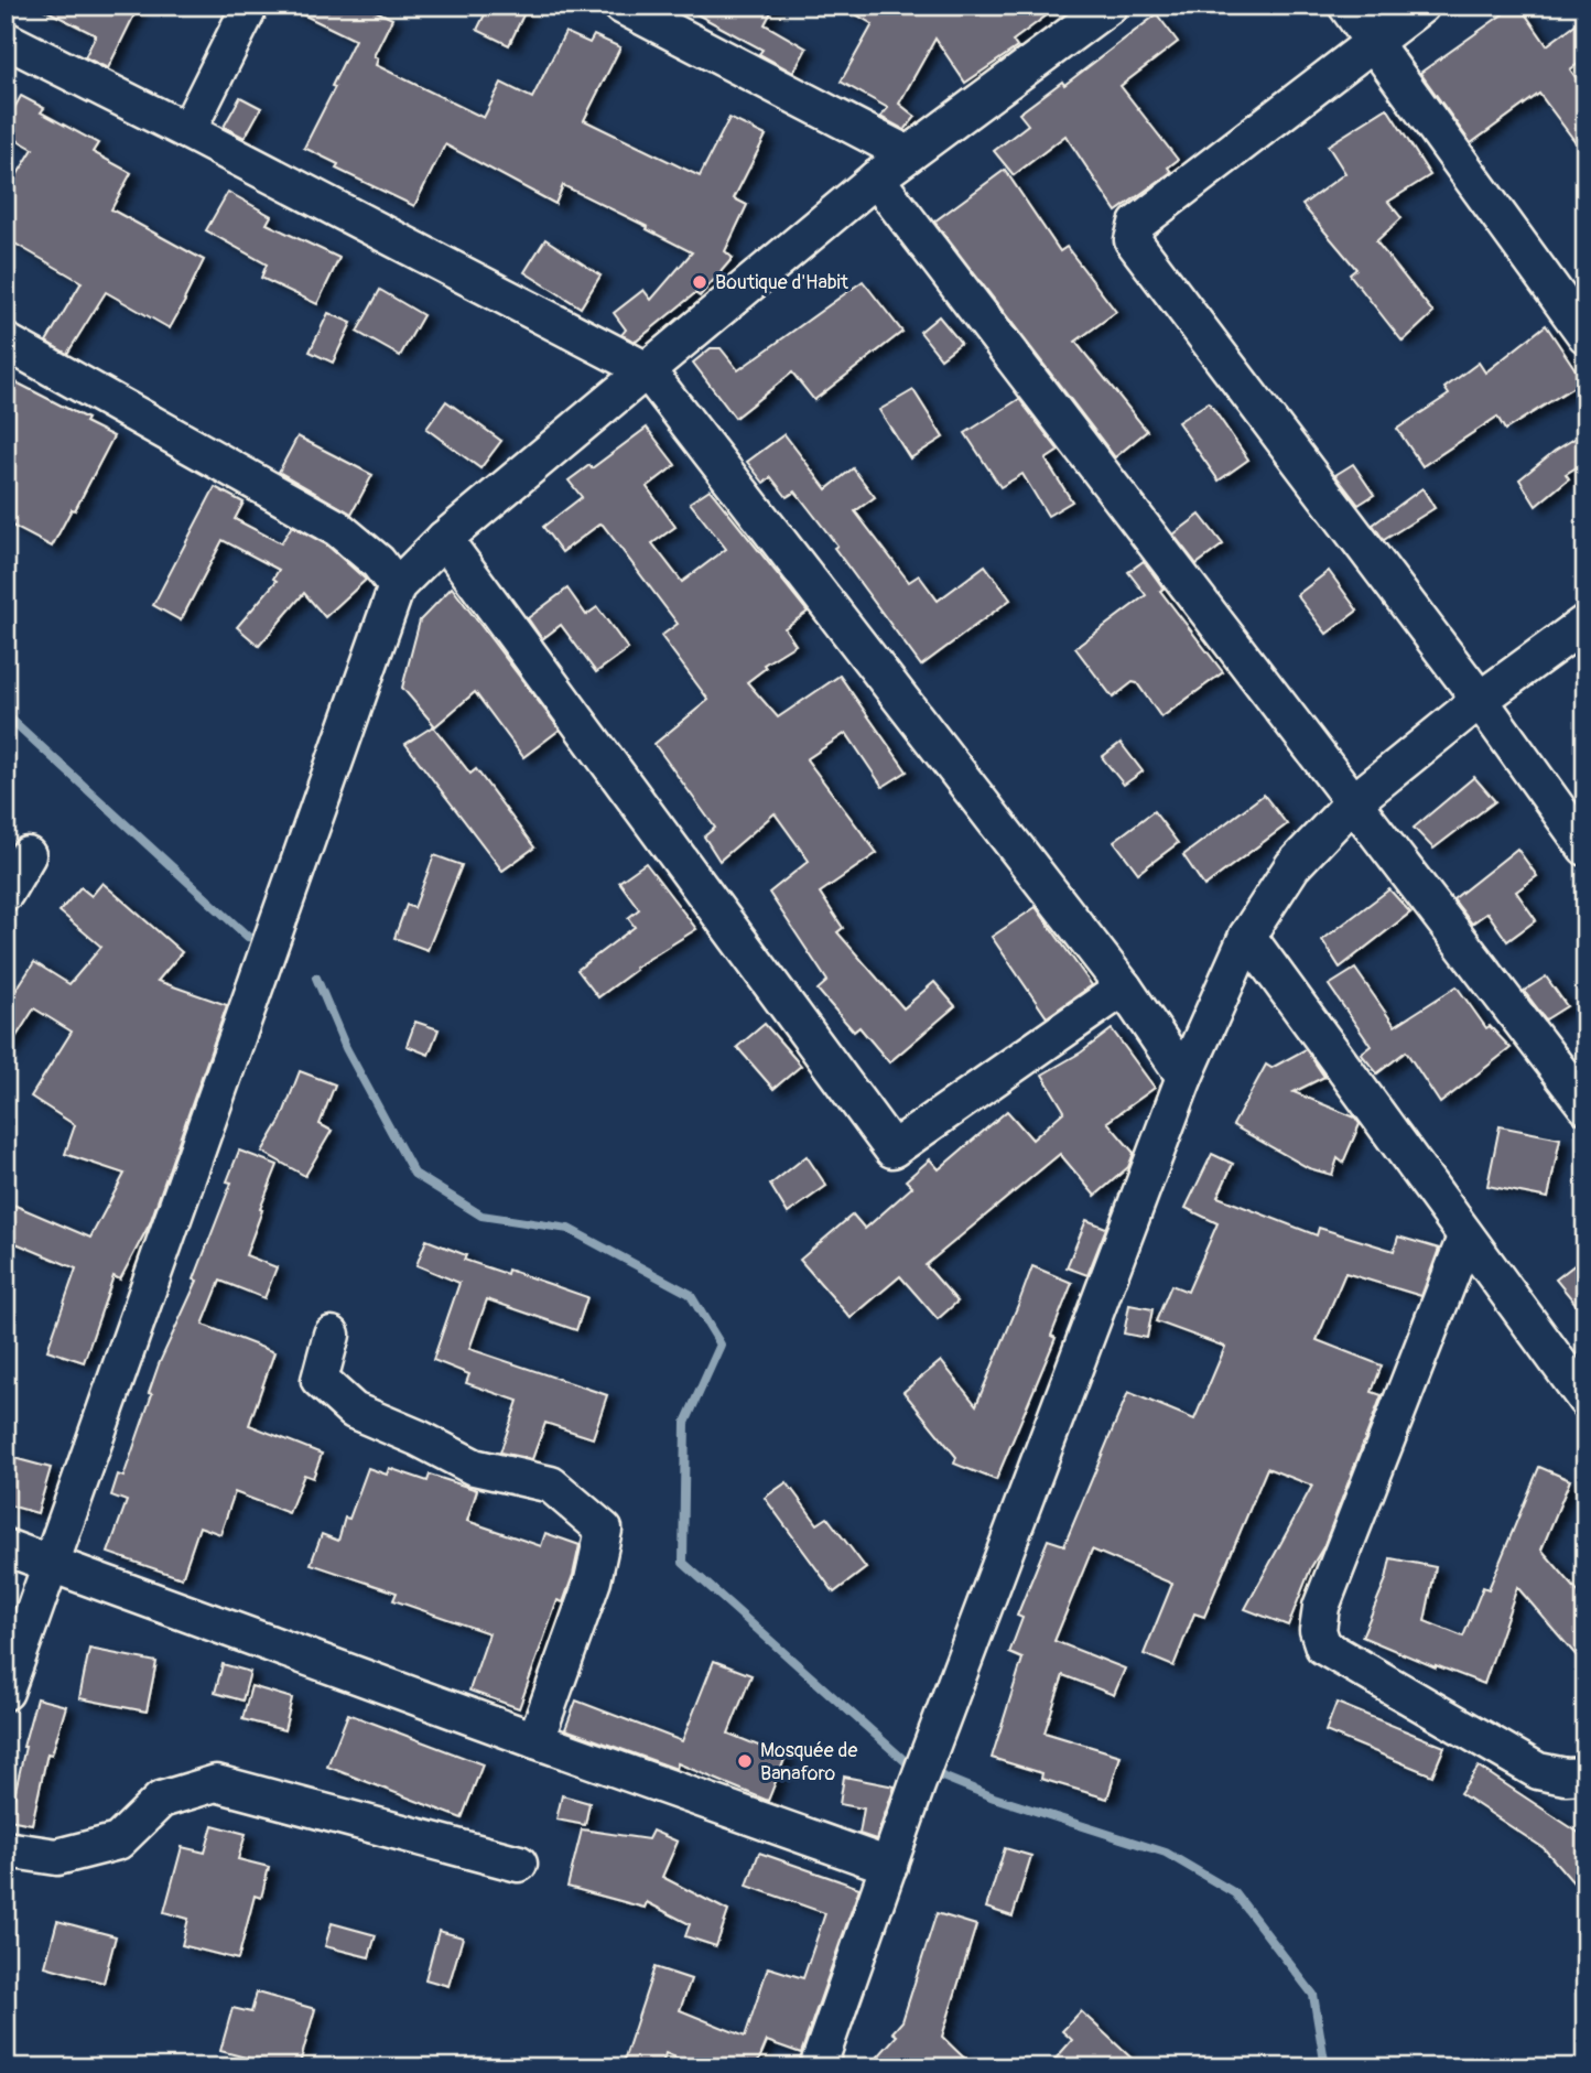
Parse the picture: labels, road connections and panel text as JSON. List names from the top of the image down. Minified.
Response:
{"places":["Boutique d'Habit","Mosquée de Banaforo"]}
